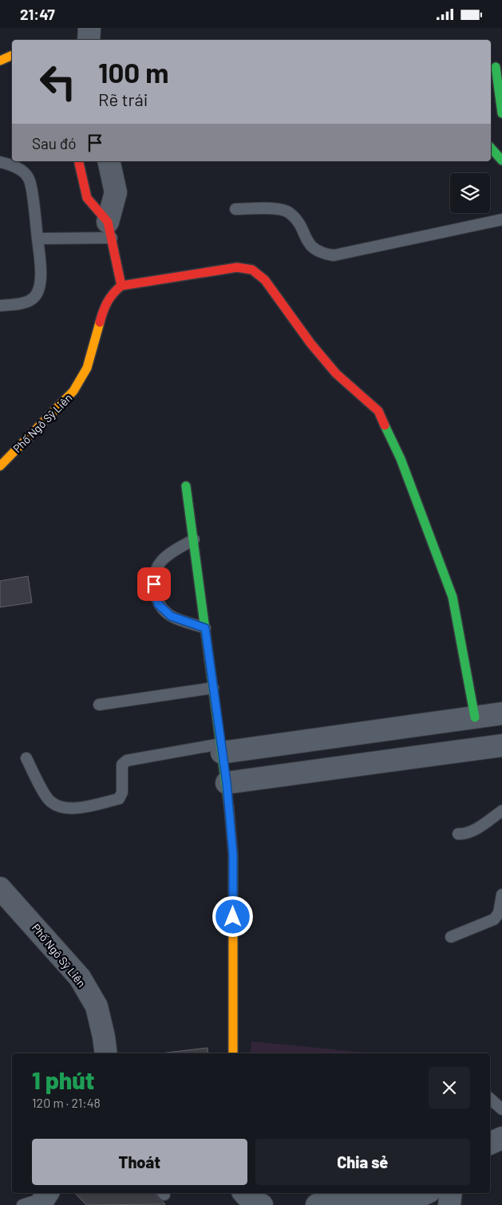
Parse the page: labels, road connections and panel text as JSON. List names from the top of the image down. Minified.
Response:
{"streets":{"street":["Phố Ngô Sỹ Liên"]},"page":{"status":"21:47","turn":["100 m","Rẽ trái"],"then":"Sau đó","heading":["1 phút","120 m · 21:48"],"buttons":["Thoát","Chia sẻ"]}}
